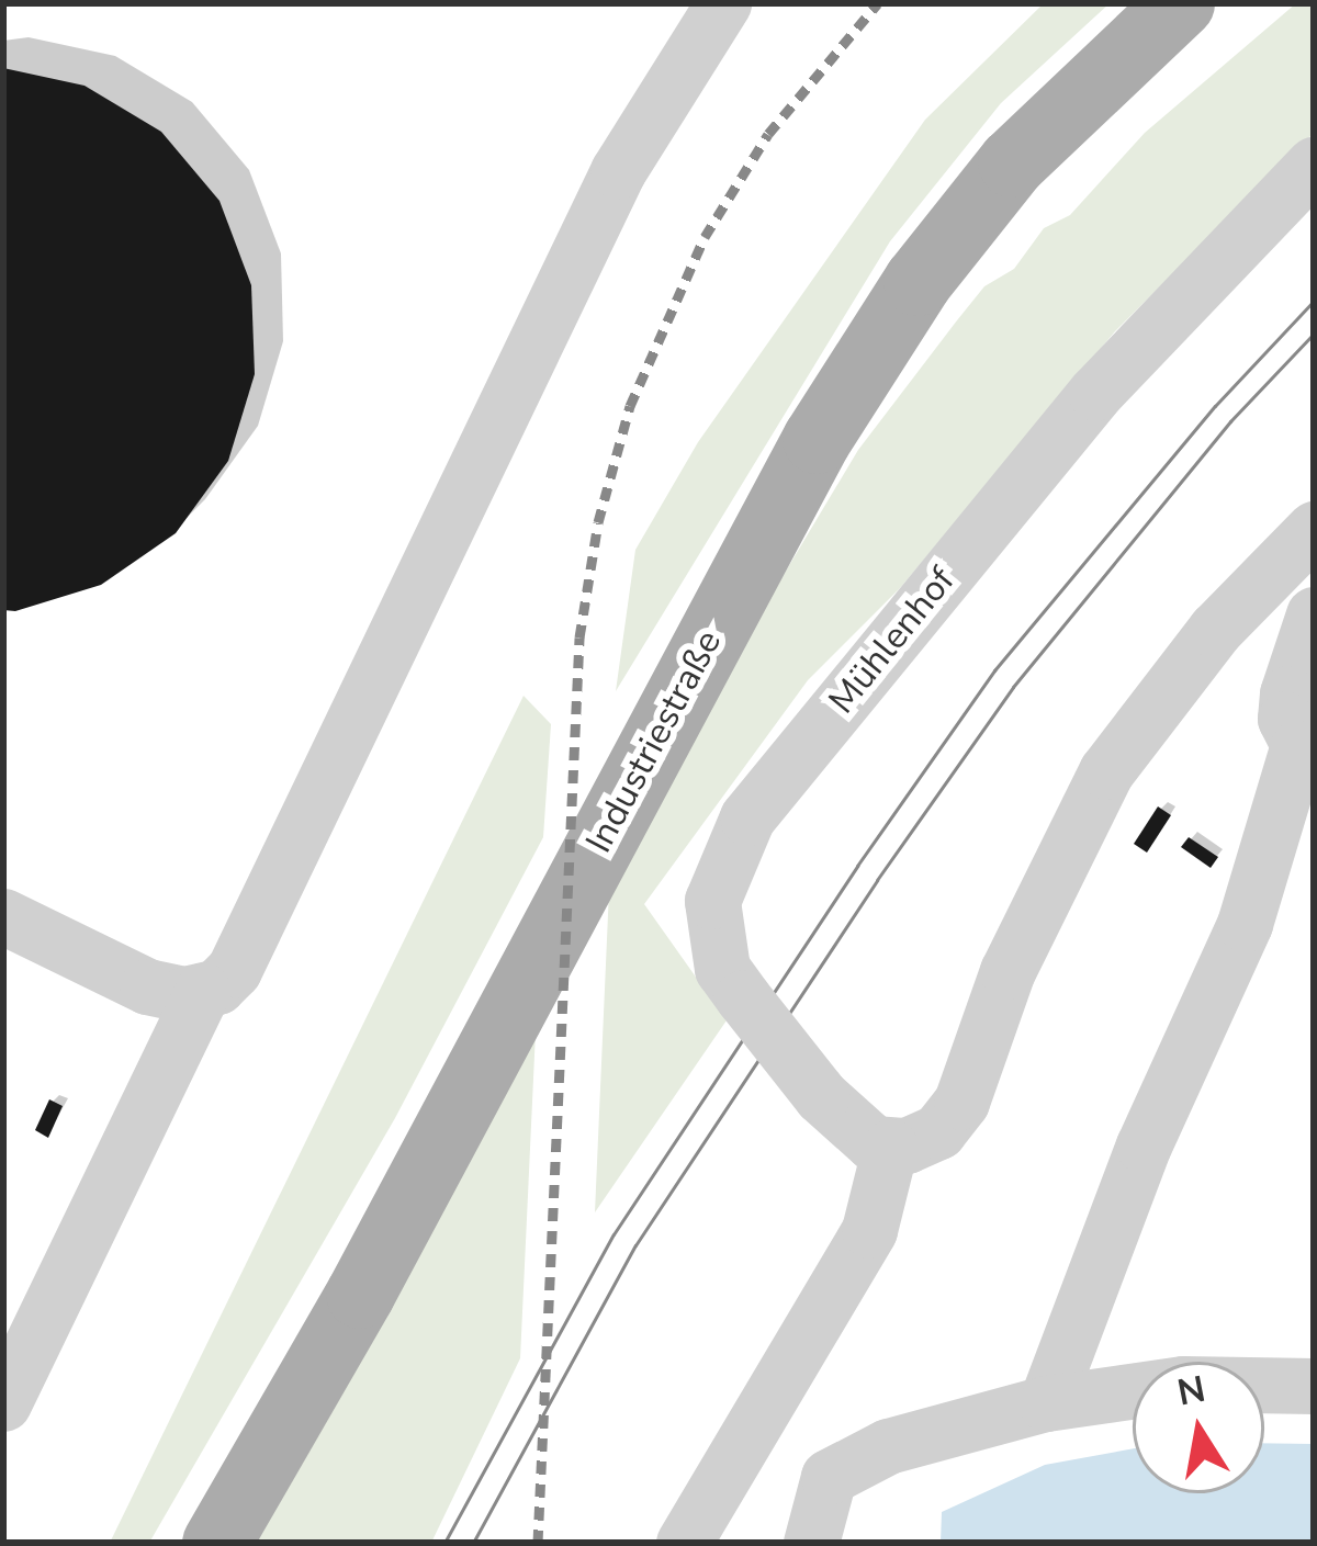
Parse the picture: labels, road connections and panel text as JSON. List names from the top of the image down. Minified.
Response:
{"streets":{"main road":["Industriestraße"],"street":["Mühlenhof"]},"north":"top"}
